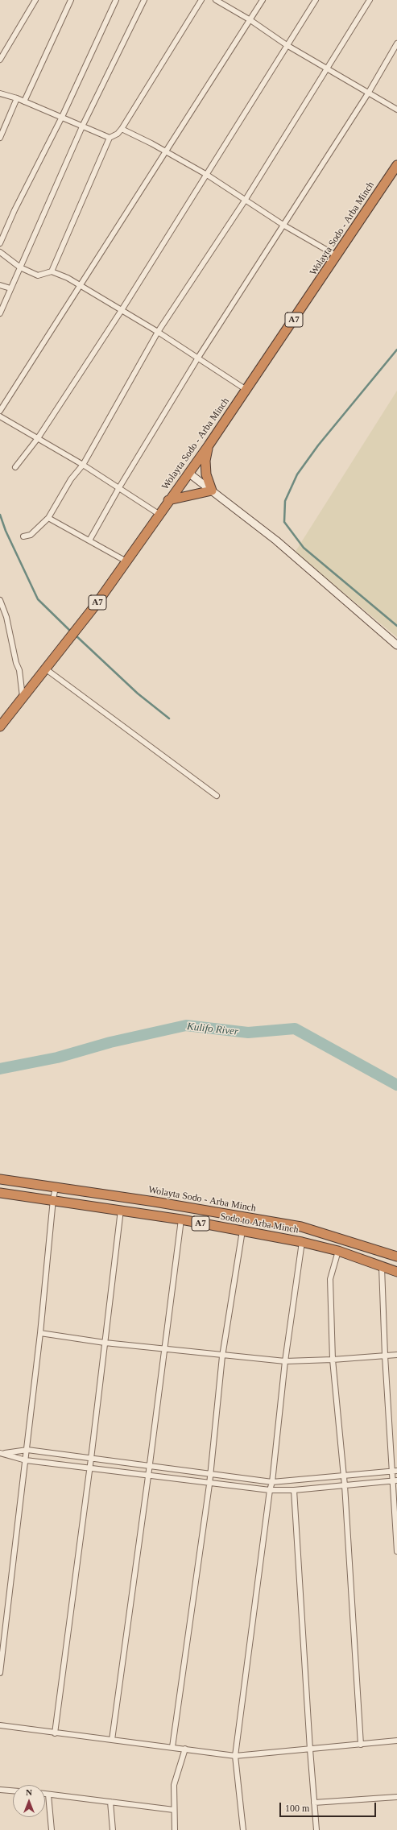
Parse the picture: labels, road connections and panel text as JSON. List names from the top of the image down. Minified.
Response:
{"streets":{"highway":["Wolayta Sodo - Arba Minch","A7","Sodo to Arba Minch"]},"water":["Kulifo River"],"scale_bar":"100 m","north":"top"}
